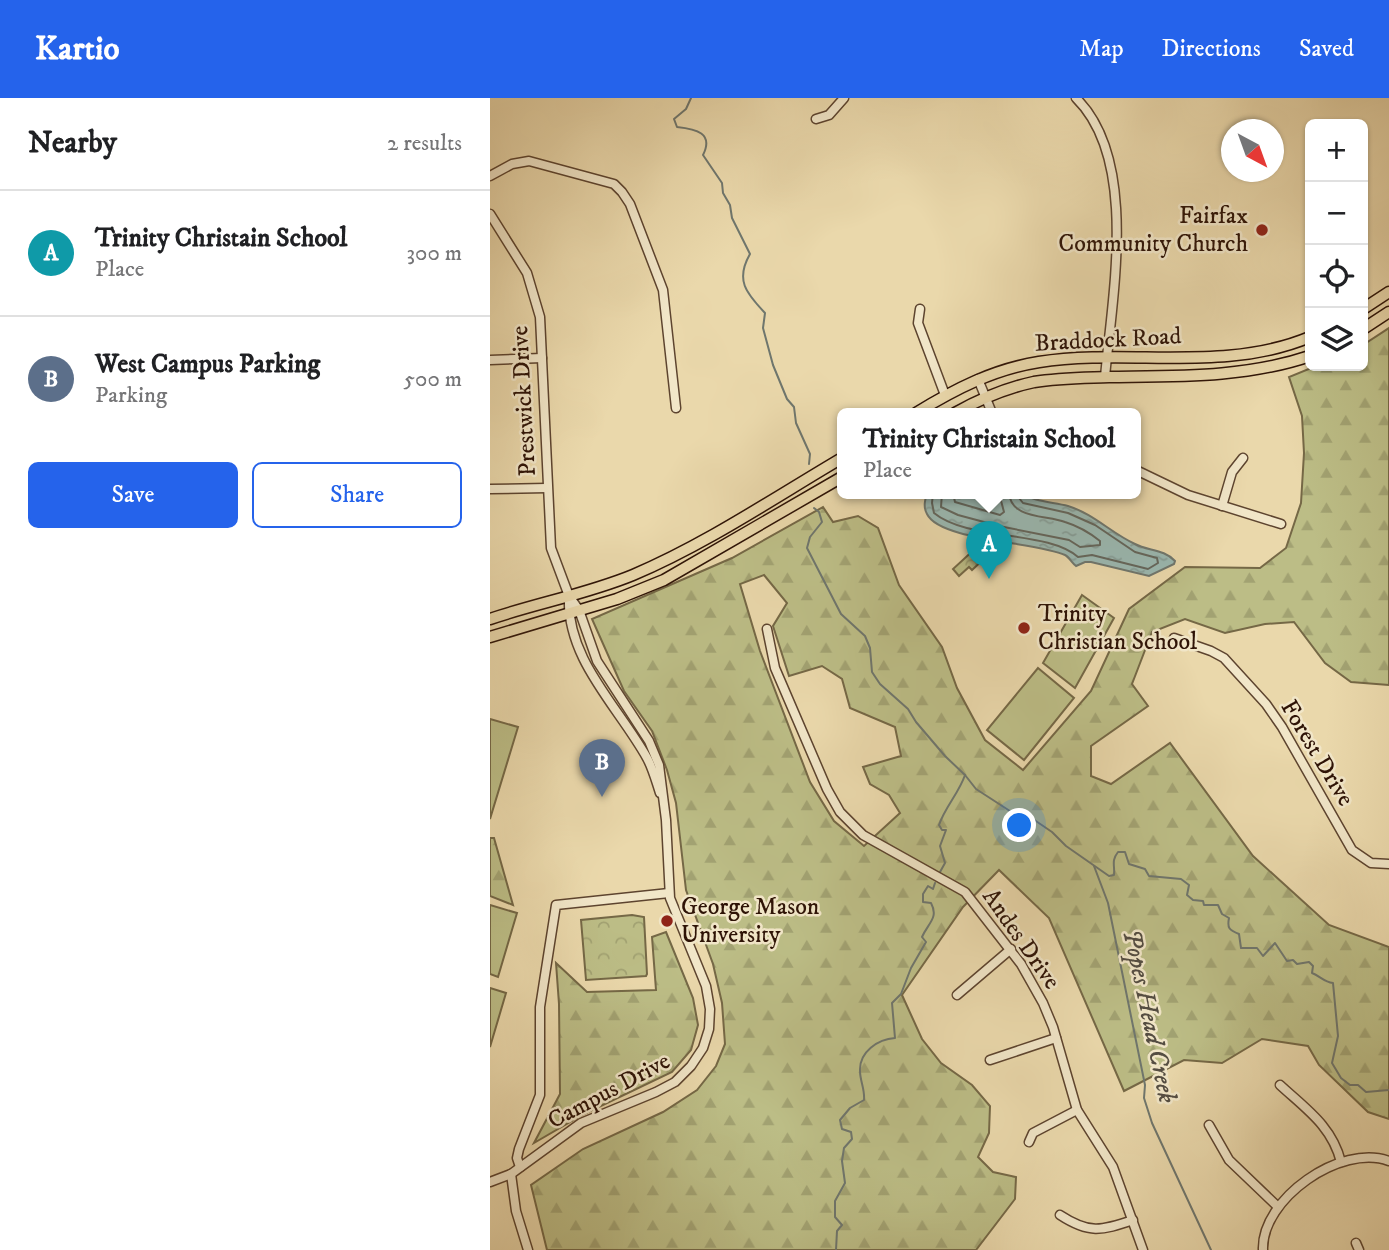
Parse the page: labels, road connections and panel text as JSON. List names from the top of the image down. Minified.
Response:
{"streets":{"main road":["Braddock Road"],"street":["Prestwick Drive","Forest Drive","Andes Drive","Campus Drive"]},"crossings":[["Prestwick Drive","Campus Drive"]],"water":["Popes Head Creek"],"places":["Fairfax Community Church","Trinity Christian School","George Mason University"],"north":"bottom right","page":{"header":"Kartio","nav":["Map","Directions","Saved"],"heading":["Nearby","2 results"],"map_buttons":["+","−"],"list":[{"mark":"A","name":"Trinity Christain School","note":"Place","value":"300 m"},{"mark":"B","name":"West Campus Parking","note":"Parking","value":"500 m"}],"popup":["Trinity Christain School","Place"],"buttons":["Save","Share"],"pins":["A","B"]}}
